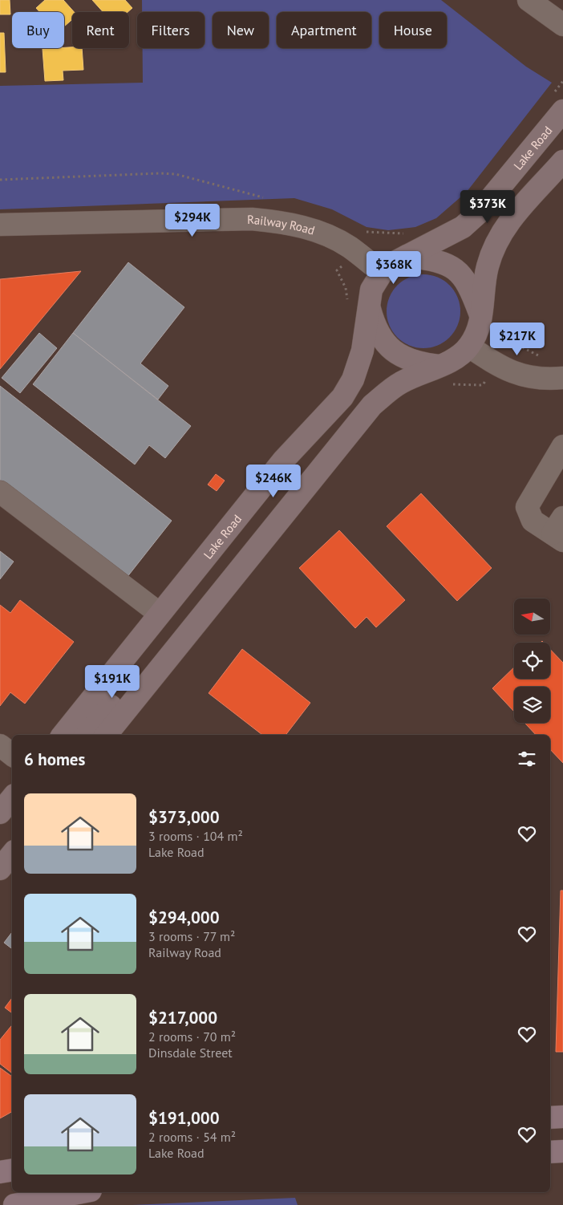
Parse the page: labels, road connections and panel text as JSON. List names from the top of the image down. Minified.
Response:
{"streets":{"main road":["Lake Road"],"street":["Railway Road"]},"crossings":[["Lake Road","Railway Road"]],"north":"left","page":{"chip":["Buy","Rent","Filters","New","Apartment","House"],"price":["$373K","$294K","$368K","$217K","$246K","$191K"],"heading":"6 homes","list":[{"name":"$373,000","note":"3 rooms · 104 m² · Lake Road"},{"name":"$294,000","note":"3 rooms · 77 m² · Railway Road"},{"name":"$217,000","note":"2 rooms · 70 m² · Dinsdale Street"},{"name":"$191,000","note":"2 rooms · 54 m² · Lake Road"}]}}
